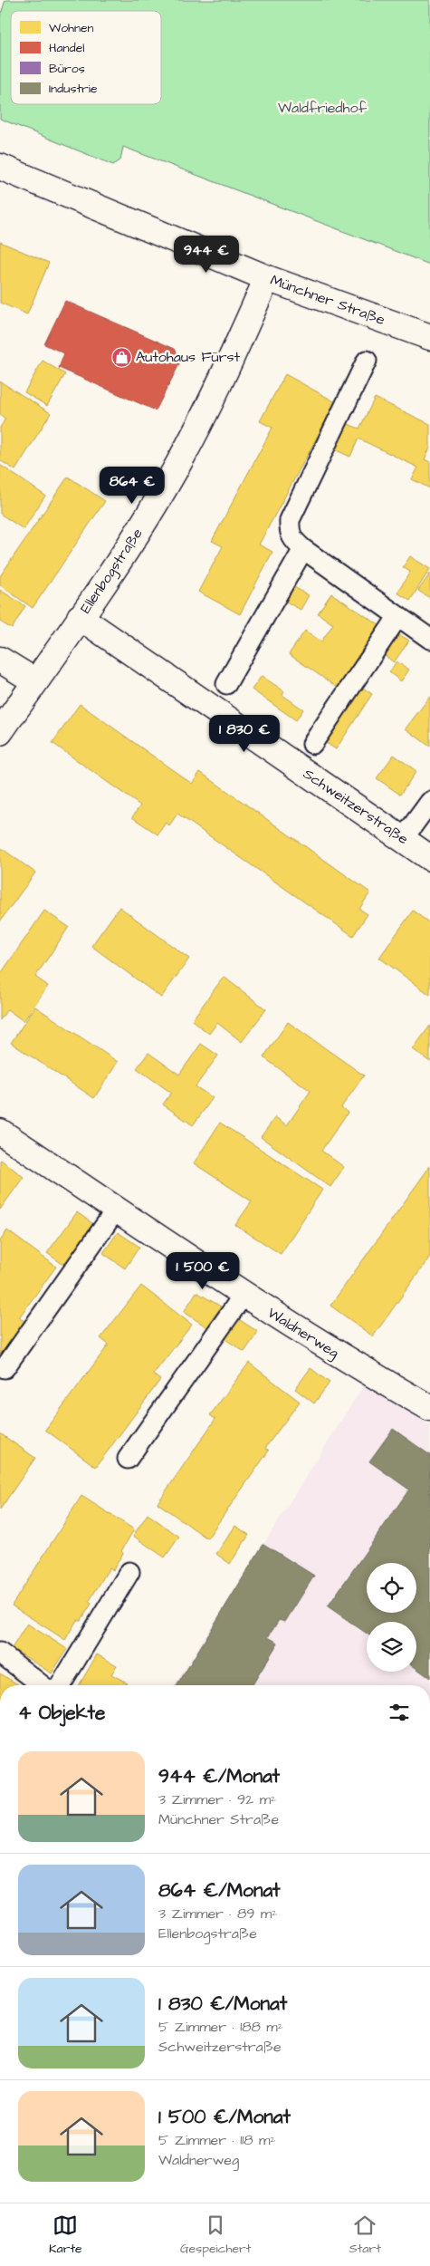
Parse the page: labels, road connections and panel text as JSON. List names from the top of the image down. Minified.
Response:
{"streets":{"street":["Münchner Straße","Ellenbogstraße","Schweitzerstraße","Waldnerweg"]},"crossings":[["Münchner Straße","Ellenbogstraße"],["Ellenbogstraße","Schweitzerstraße"]],"parks":["Waldfriedhof"],"places":{"shop":["Autohaus Fürst"]},"legend":["Wohnen","Handel","Büros","Industrie"],"page":{"price":["944 €","864 €","1 830 €","1 500 €"],"heading":"4 Objekte","list":[{"name":"944 €/Monat","note":"3 Zimmer · 92 m² · Münchner Straße"},{"name":"864 €/Monat","note":"3 Zimmer · 89 m² · Ellenbogstraße"},{"name":"1 830 €/Monat","note":"5 Zimmer · 188 m² · Schweitzerstraße"},{"name":"1 500 €/Monat","note":"5 Zimmer · 118 m² · Waldnerweg"}],"tabs":["Karte","Gespeichert","Start"]}}
